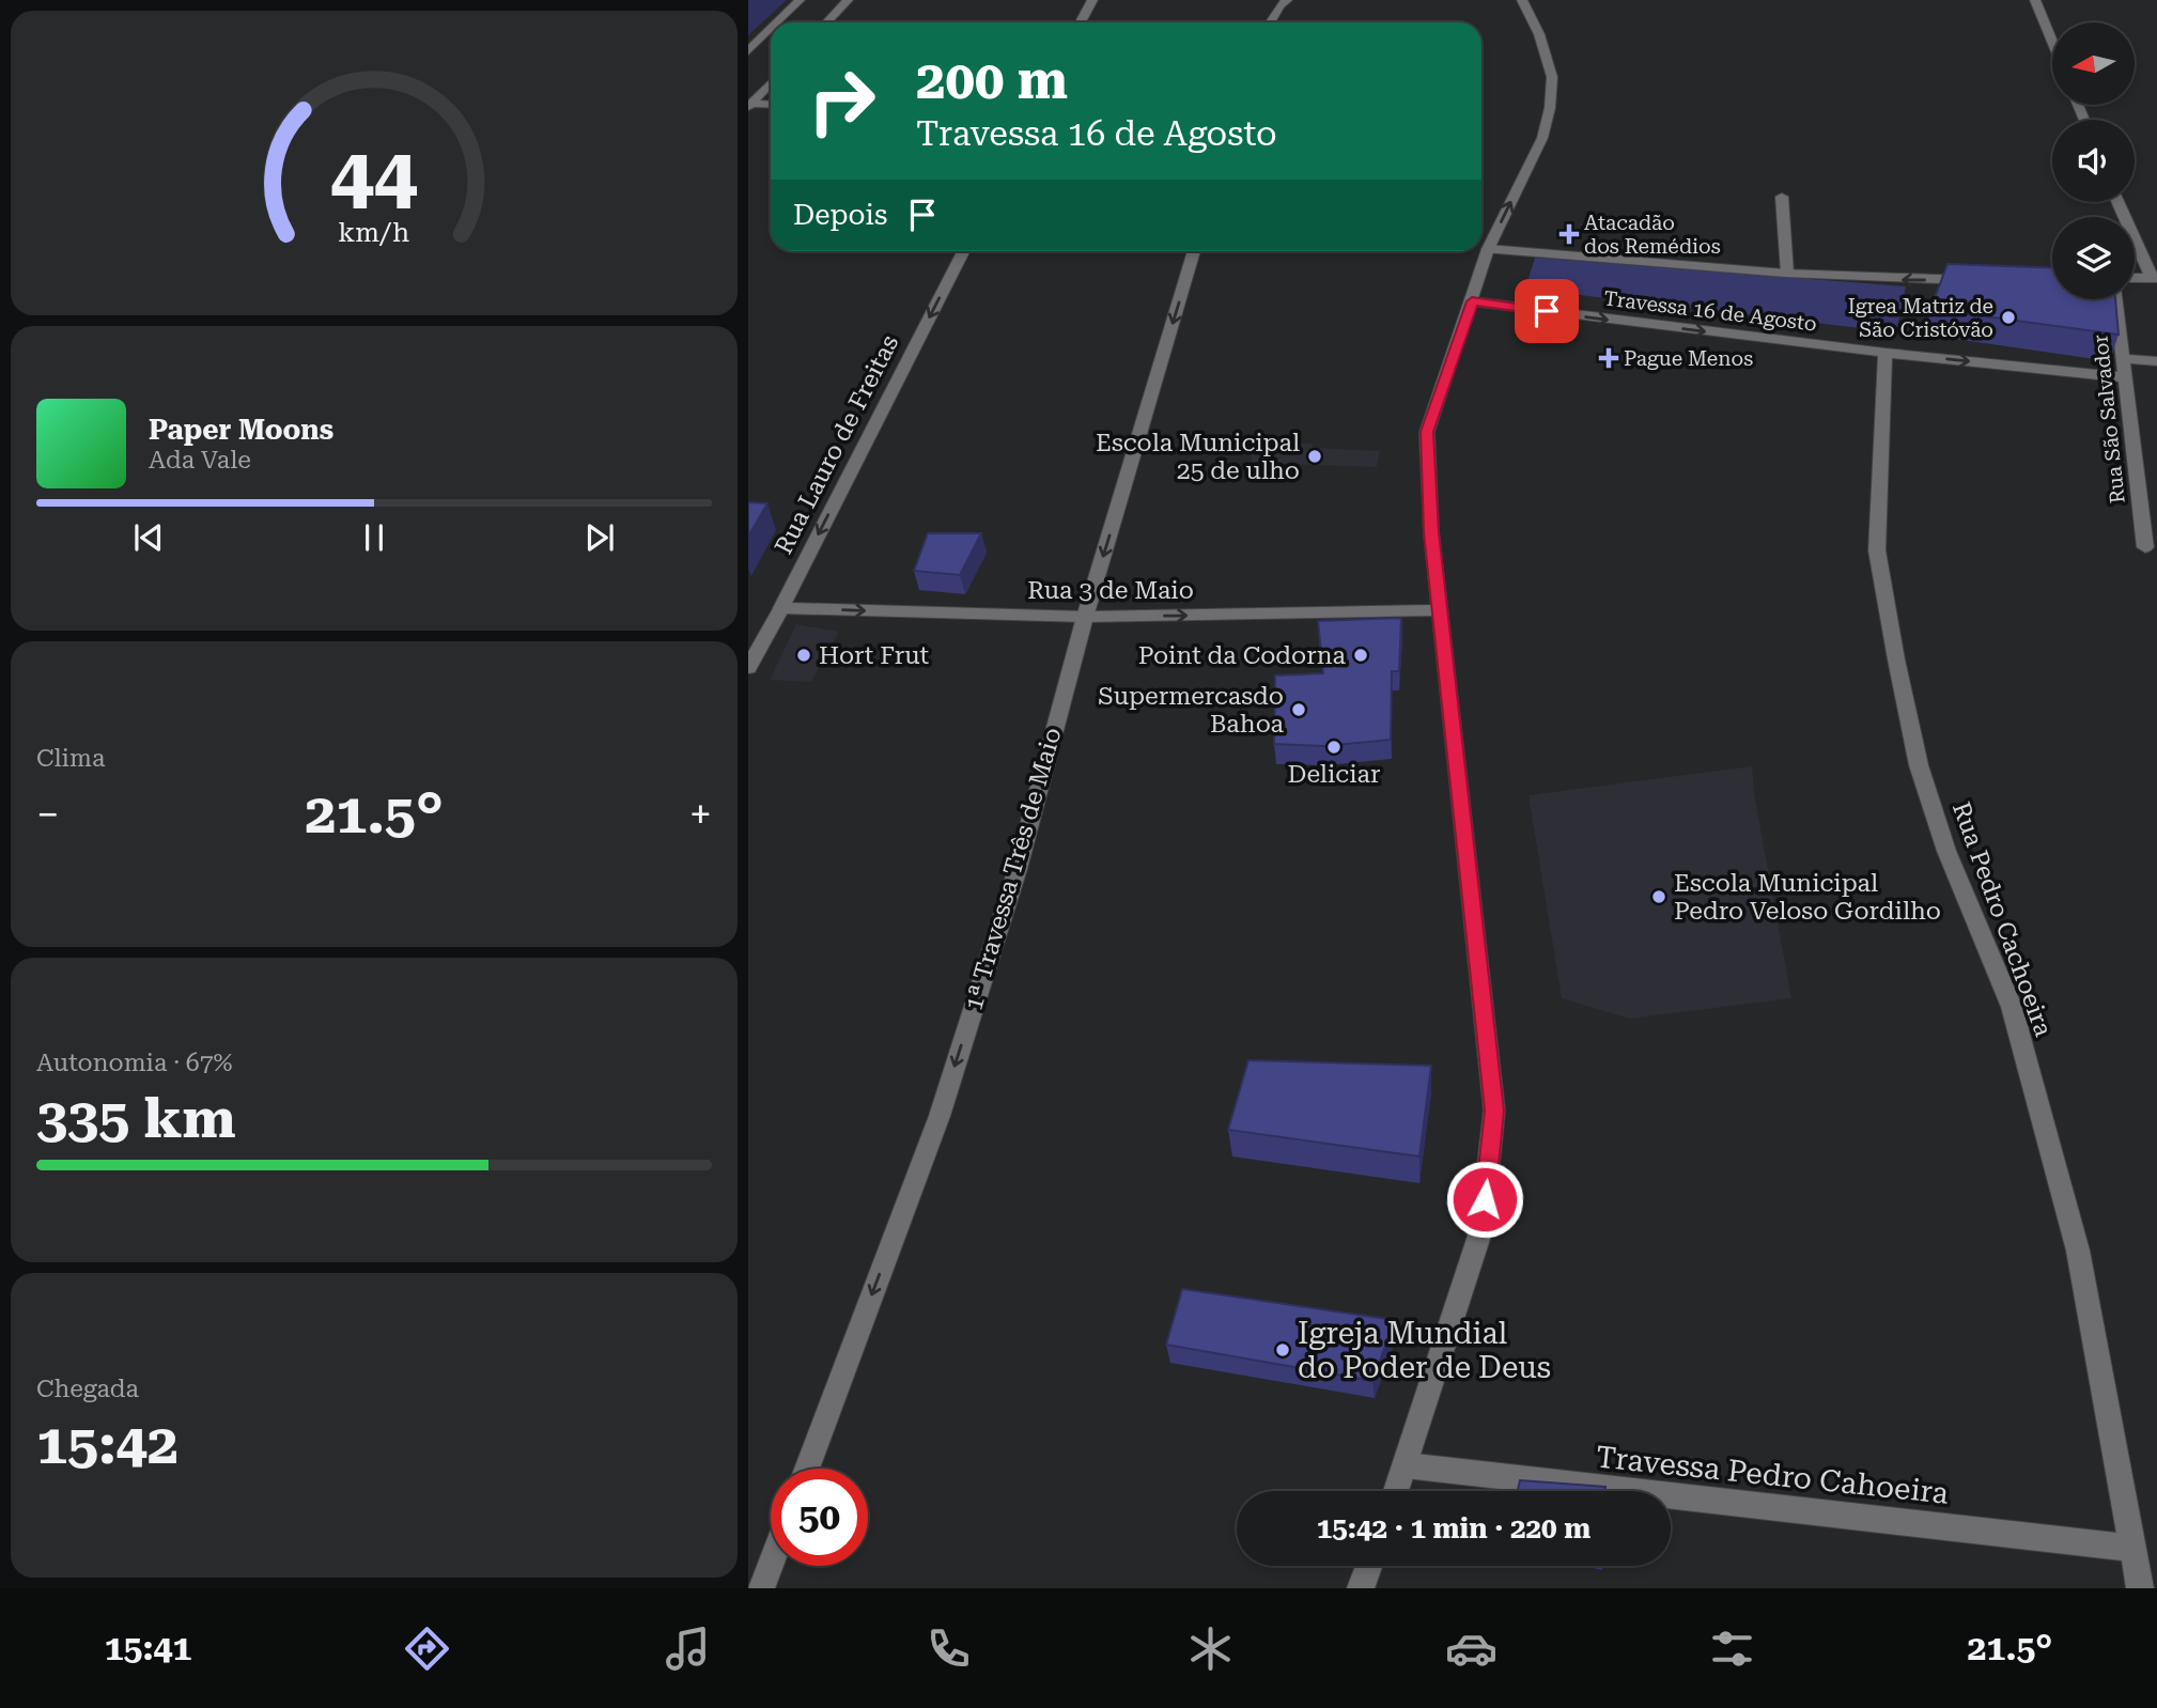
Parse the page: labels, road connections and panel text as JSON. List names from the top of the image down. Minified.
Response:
{"streets":{"street":["Travessa 16 de Agosto","Rua São Salvador","Rua Lauro de Freitas","Rua 3 de Maio","1ª Travessa Três de Maio","Rua Pedro Cachoeira","Travessa Pedro Cahoeira"]},"crossings":[["Travessa 16 de Agosto","Rua São Salvador"],["Travessa 16 de Agosto","Rua Pedro Cachoeira"],["Rua Lauro de Freitas","Rua 3 de Maio"],["Rua 3 de Maio","1ª Travessa Três de Maio"],["Rua Pedro Cachoeira","Travessa Pedro Cahoeira"]],"one_way":["Rua Lauro de Freitas","Rua 3 de Maio","1ª Travessa Três de Maio"],"places":{"health":["Atacadão dos Remédios","Pague Menos"],"other":["Igrea Matriz de São Cristóvão","Escola Municipal 25 de ulho","Hort Frut","Point da Codorna","Supermercasdo Bahoa","Deliciar","Escola Municipal Pedro Veloso Gordilho","Igreja Mundial do Poder de Deus"]},"north":"left","page":{"turn":["200 m","Travessa 16 de Agosto"],"then":"Depois","song":["Paper Moons","Ada Vale"],"tile":["Clima",["Autonomia · 67%","335 km"],["Chegada","15:42"]],"heat":["−","21.5°","+"],"limit":"50","trip":"15:42 · 1 min · 220 m","tabs":["15:41","21.5°"],"gauge":["44","km/h"]}}
